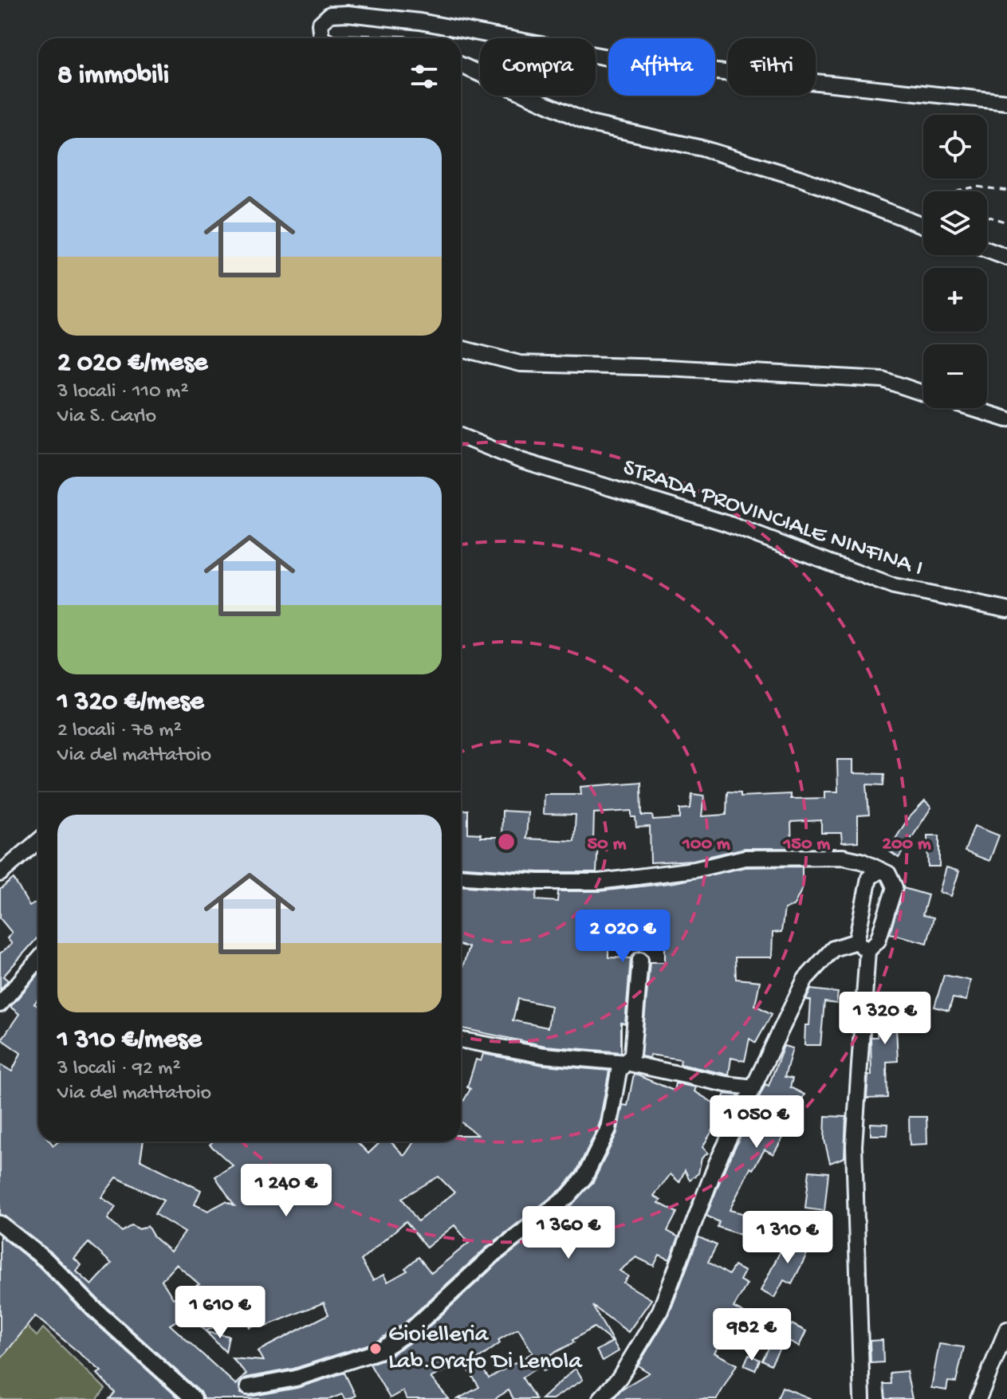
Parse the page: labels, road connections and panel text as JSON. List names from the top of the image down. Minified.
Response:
{"streets":{"street":["STRADA PROVINCIALE NINFINA I"]},"places":["Gioielleria Lab.Orafo Di Lenola"],"page":{"chip":["Compra","Affitta","Filtri"],"heading":"8 immobili","map_buttons":["+","−"],"list":[{"name":"2 020 €/mese","note":"3 locali · 110 m² · Via S. Carlo"},{"name":"1 320 €/mese","note":"2 locali · 78 m² · Via del mattatoio"},{"name":"1 310 €/mese","note":"3 locali · 92 m² · Via del mattatoio"}],"price":["2 020 €","1 320 €","1 050 €","1 240 €","1 360 €","1 310 €","1 610 €","982 €"]},"rings":["50 m","100 m","150 m","200 m"]}
